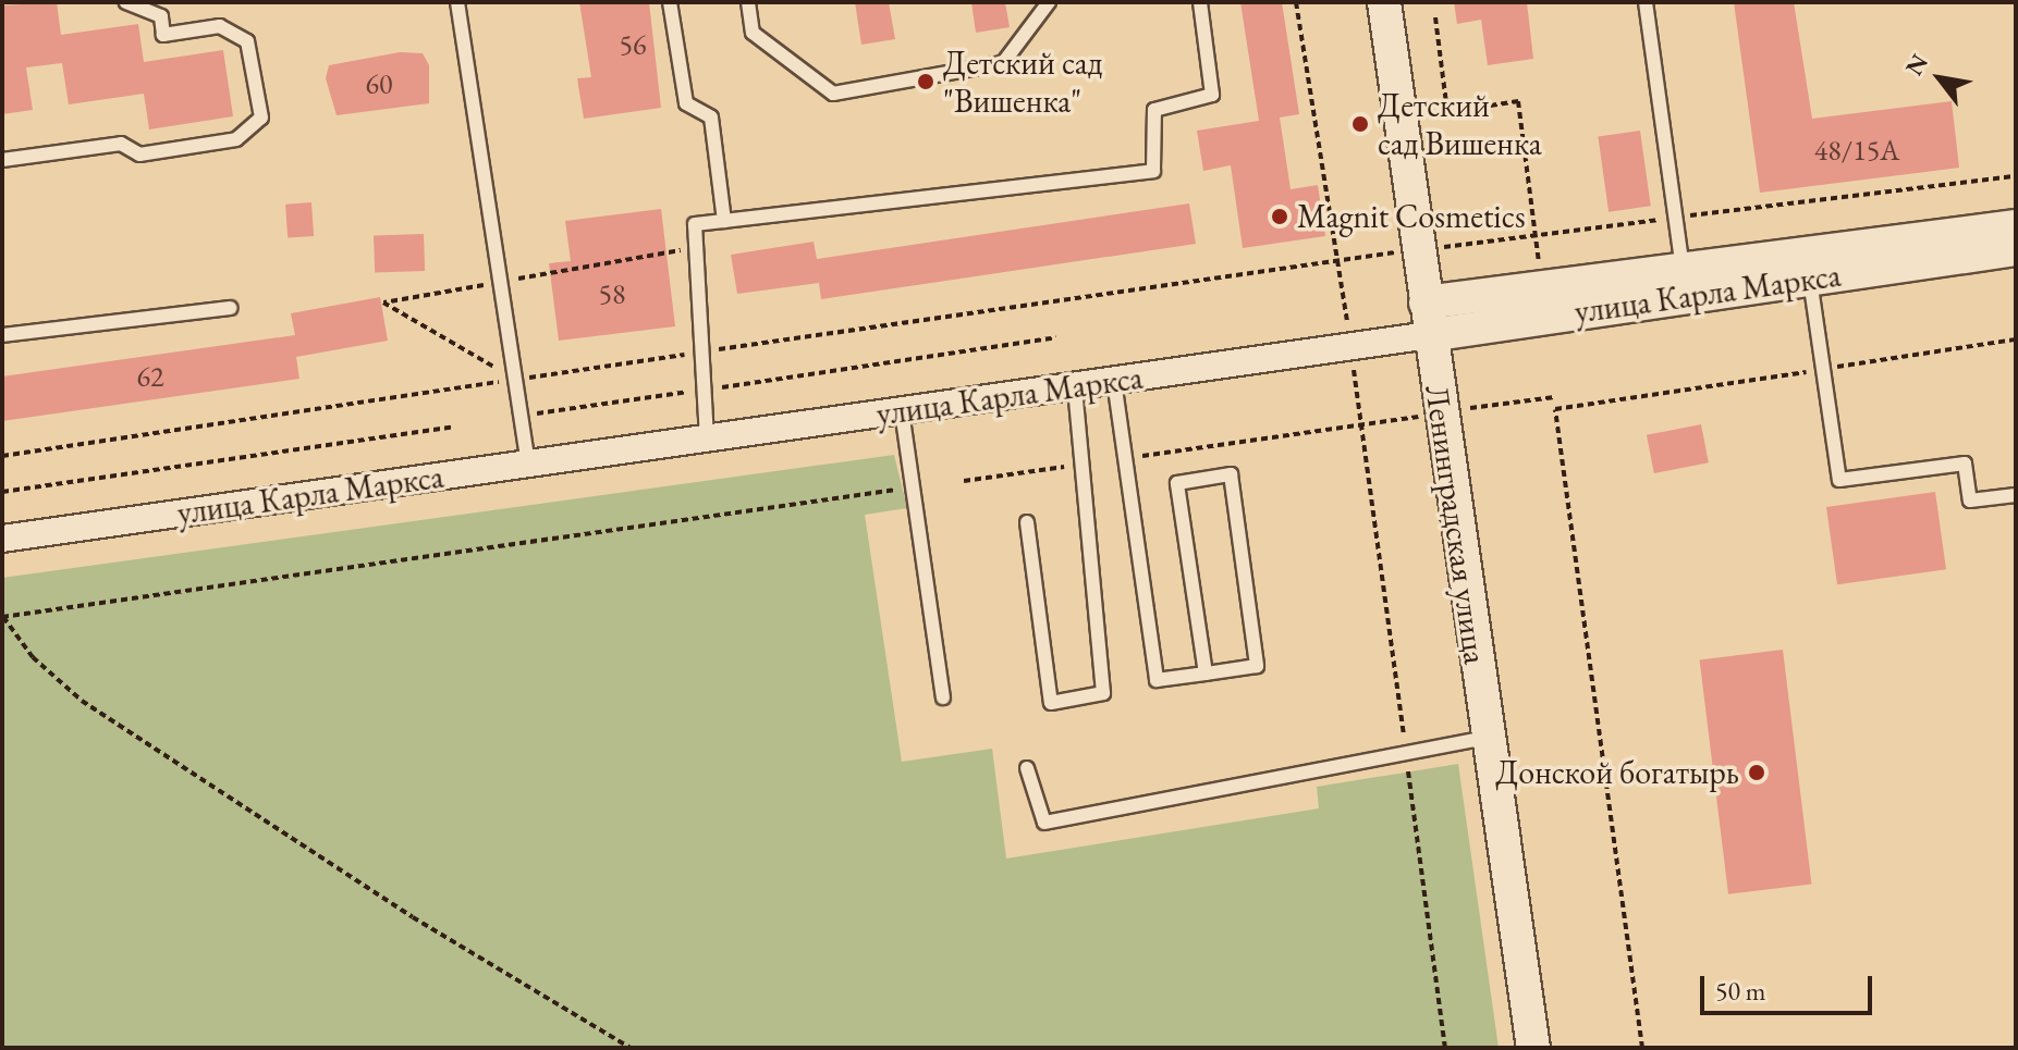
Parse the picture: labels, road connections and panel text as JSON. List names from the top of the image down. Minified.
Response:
{"streets":{"street":["улица Карла Маркса","Ленинградская улица"]},"crossings":[["улица Карла Маркса","Ленинградская улица"]],"places":["Детский сад \"Вишенка\"","Детский сад Вишенка","Magnit Cosmetics","Донской богатырь"],"house_numbers":["56","60","48/15А","58","62"],"scale_bar":"50 m","north":"top left"}
